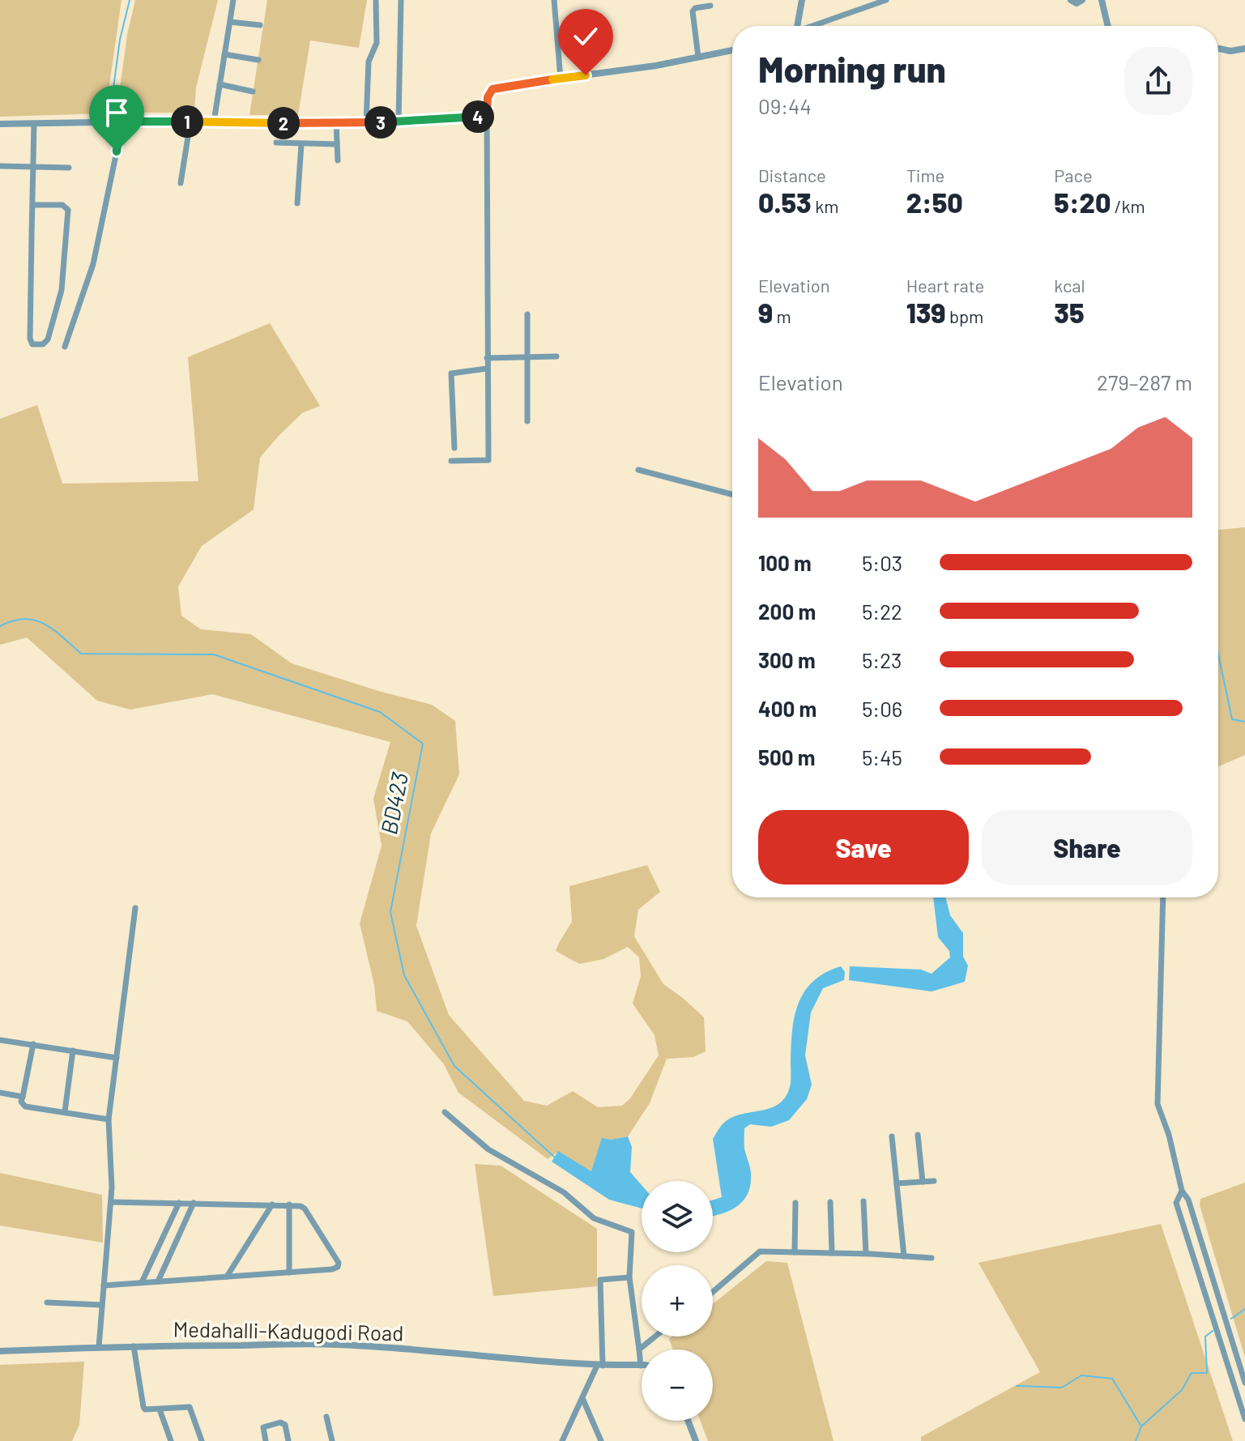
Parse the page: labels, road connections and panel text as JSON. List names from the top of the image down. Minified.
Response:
{"streets":{"street":["Medahalli-Kadugodi Road"]},"water":["BD423"],"page":{"heading":["Morning run","09:44"],"pins":["4","1","3","2"],"stats":[["Distance","0.53 km"],["Time","2:50"],["Pace","5:20 /km"],["Elevation","9 m"],["Heart rate","139 bpm"],["kcal","35"]],"chart":["Elevation","279–287 m"],"list":[{"name":"100 m","note":"5:03"},{"name":"200 m","note":"5:22"},{"name":"300 m","note":"5:23"},{"name":"400 m","note":"5:06"},{"name":"500 m","note":"5:45"}],"buttons":["Save","Share"],"map_buttons":["+","−"]}}
